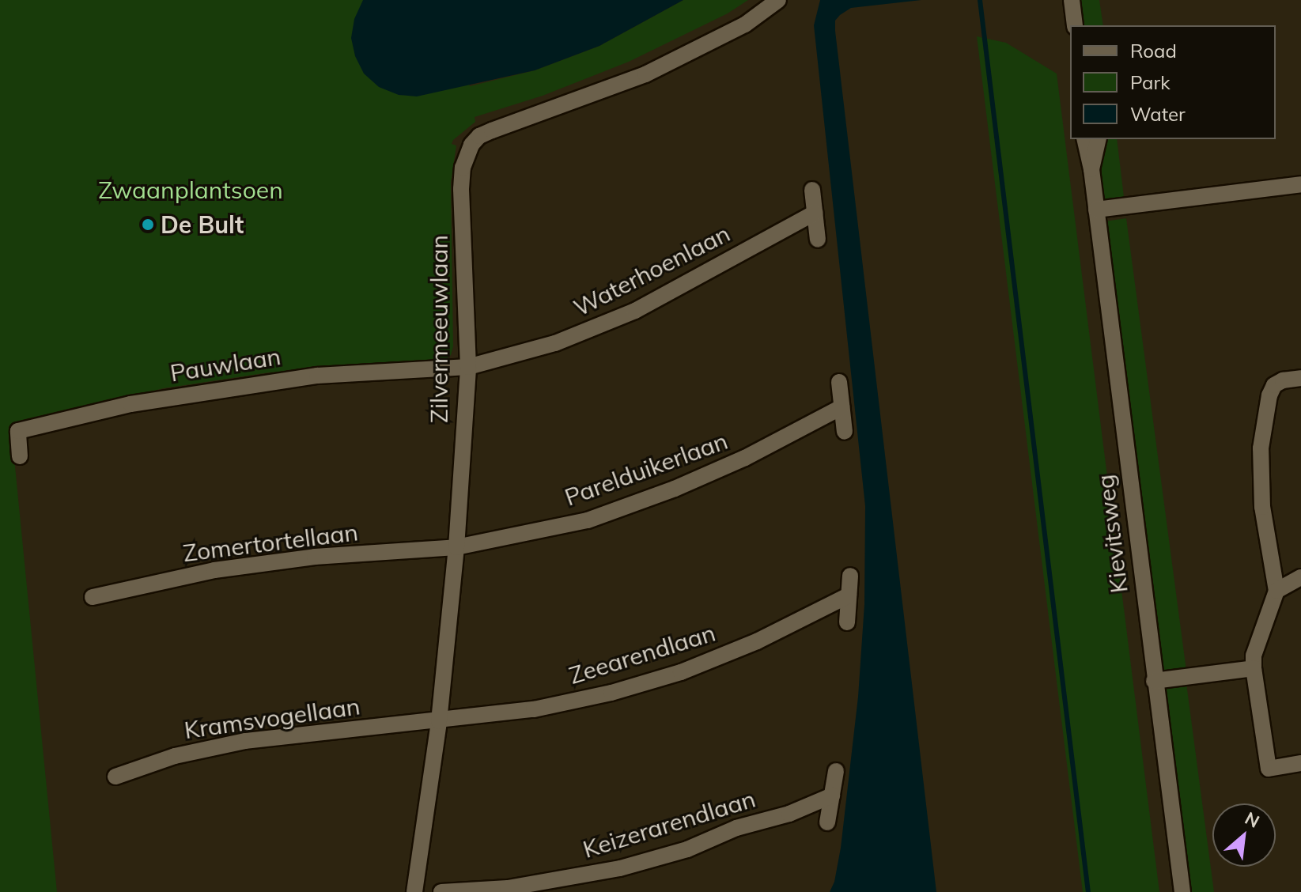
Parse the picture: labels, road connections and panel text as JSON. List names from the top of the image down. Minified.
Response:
{"streets":{"street":["Waterhoenlaan","Zilvermeeuwlaan","Pauwlaan","Parelduikerlaan","Kievitsweg","Zomertortellaan","Zeearendlaan","Kramsvogellaan","Keizerarendlaan"]},"crossings":[["Waterhoenlaan","Zilvermeeuwlaan"],["Waterhoenlaan","Pauwlaan"],["Zilvermeeuwlaan","Pauwlaan"],["Zilvermeeuwlaan","Parelduikerlaan"],["Zilvermeeuwlaan","Zomertortellaan"],["Zilvermeeuwlaan","Zeearendlaan"],["Zilvermeeuwlaan","Kramsvogellaan"],["Parelduikerlaan","Zomertortellaan"],["Zeearendlaan","Kramsvogellaan"]],"parks":["Zwaanplantsoen"],"places":["De Bult"],"legend":["Road","Park","Water"],"north":"top right"}
